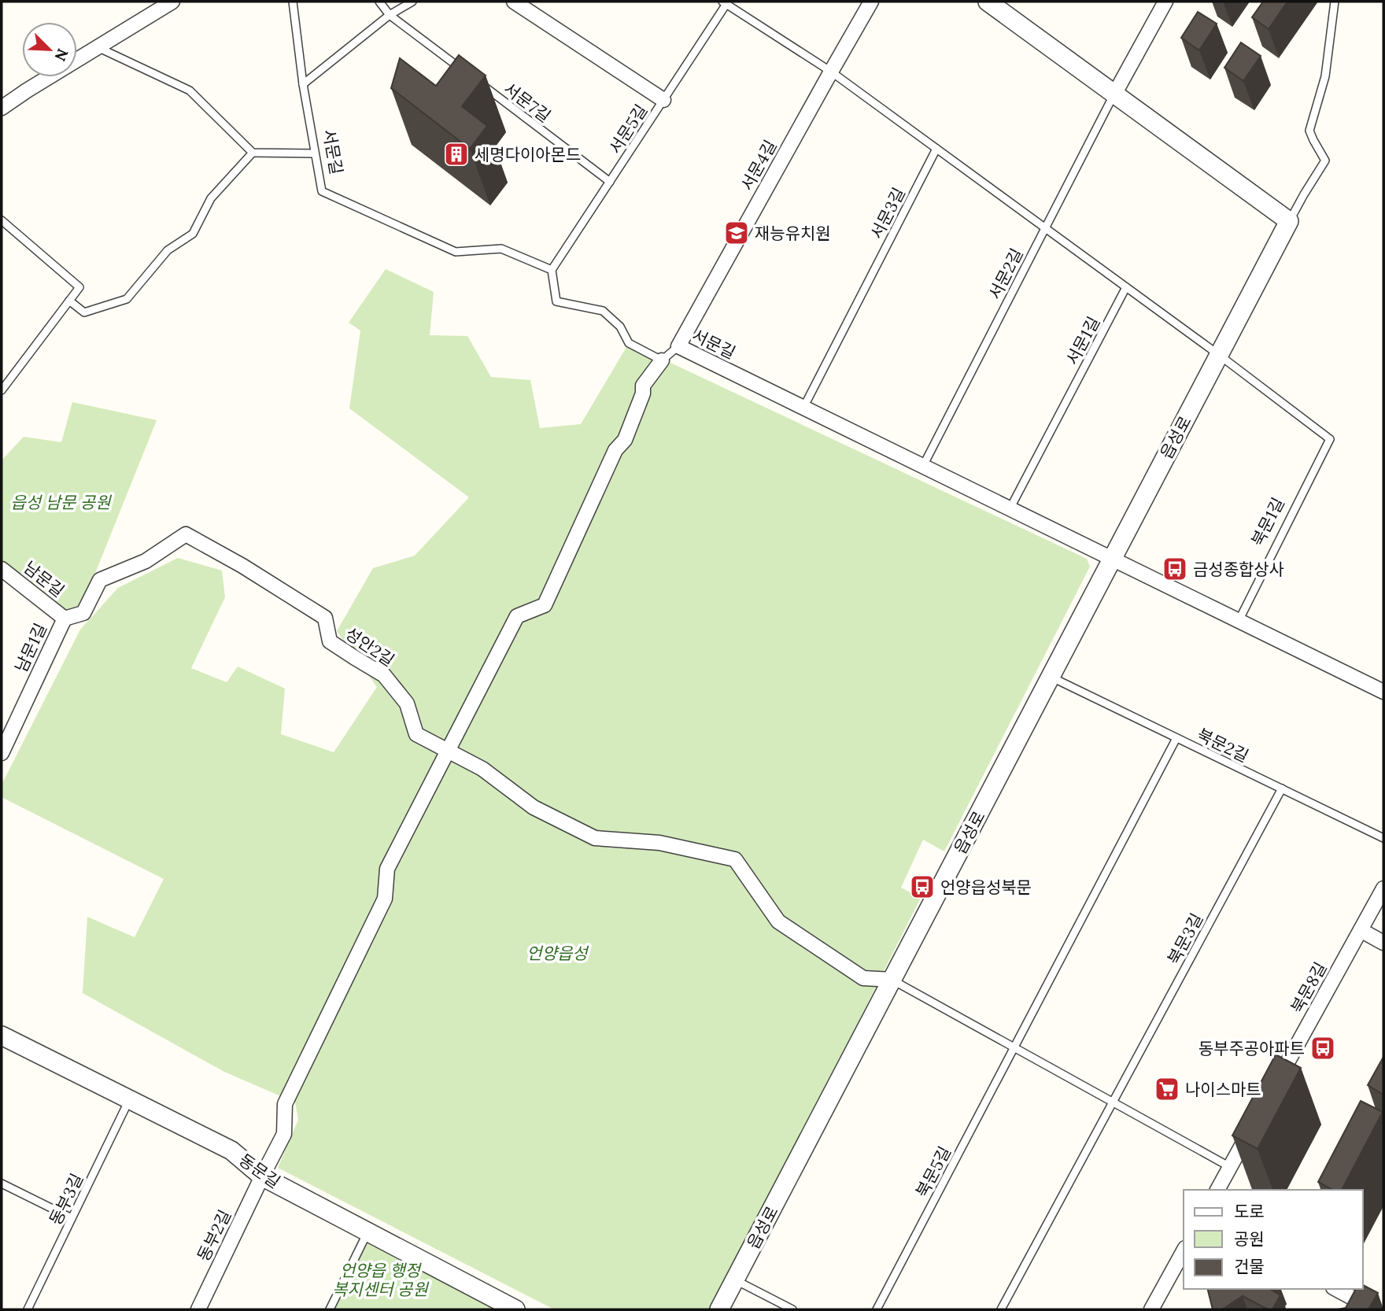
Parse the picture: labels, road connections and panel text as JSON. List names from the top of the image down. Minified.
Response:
{"streets":{"street":["서문길","서문4길","읍성로","남문길","성안2길","남문1길","북문8길","동문길","동부2길"],"lane":["서문7길","서문5길","서문3길","서문2길","서문1길","북문1길","북문2길","북문3길","북문5길","동부3길"]},"crossings":[["서문7길","서문5길"],["서문5길","서문길"],["서문5길","서문4길"],["서문길","서문4길"],["서문길","서문3길"],["서문길","서문2길"],["서문길","서문1길"],["서문길","읍성로"],["서문길","동부2길"],["읍성로","북문1길"],["읍성로","성안2길"],["읍성로","북문2길"],["남문길","성안2길"],["남문길","남문1길"],["성안2길","남문1길"],["성안2길","동부2길"],["북문2길","북문3길"],["동문길","동부3길"],["동문길","동부2길"]],"parks":["읍성 남문 공원","언양읍성","언양읍 행정 복지센터 공원"],"places":{"building":["세명다이아몬드"],"school or university":["재능유치원"],"bus stop":["금성종합상사","언양읍성북문","동부주공아파트"],"supermarket":["나이스마트"]},"legend":["도로","공원","건물"],"north":"bottom right"}
